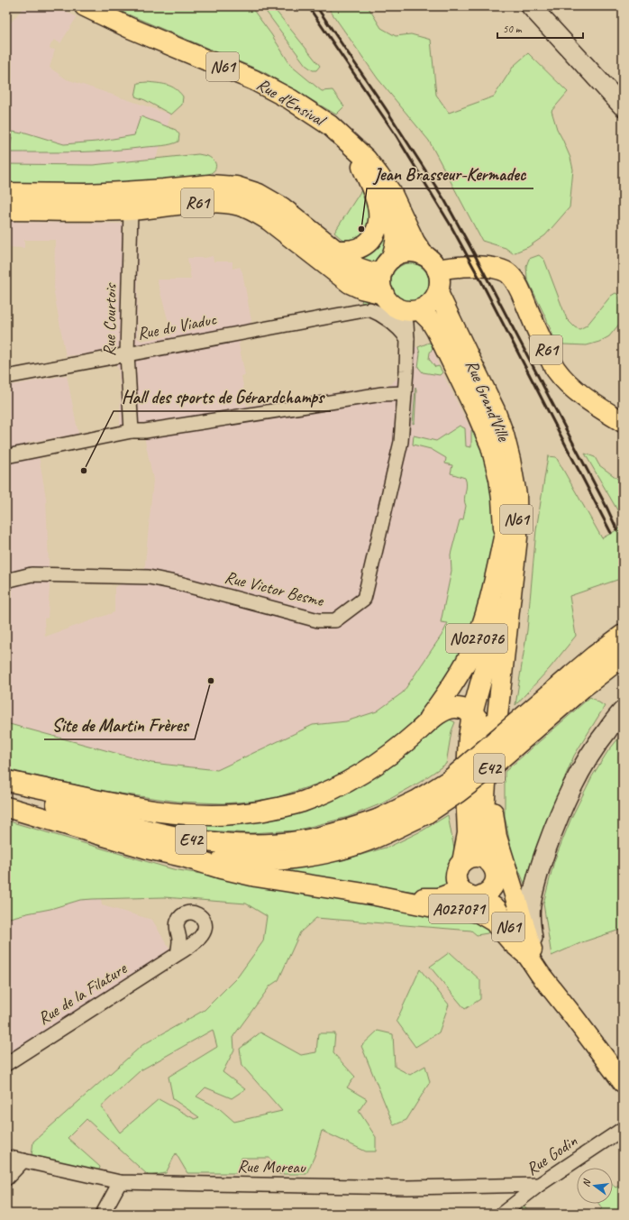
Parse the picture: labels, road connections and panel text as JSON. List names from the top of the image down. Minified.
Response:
{"streets":{"main road":["N61","Rue d'Ensival","R61","Rue Grand'Ville","N027076","E42","A027071"],"street":["Rue Courtois","Rue du Viaduc","Rue Victor Besme","Rue de la Filature","Rue Godin","Rue Moreau"]},"crossings":[["N61","Rue Grand'Ville"],["N61","A027071"],["Rue d'Ensival","R61"],["Rue d'Ensival","Rue Grand'Ville"],["Rue d'Ensival","Rue Victor Besme"],["R61","Rue Courtois"],["R61","Rue Grand'Ville"],["R61","Rue Victor Besme"],["Rue Courtois","Rue du Viaduc"],["Rue du Viaduc","Rue Victor Besme"],["Rue Grand'Ville","Rue Victor Besme"],["Rue Grand'Ville","N027076"],["Rue Grand'Ville","A027071"],["Rue Godin","Rue Moreau"]],"places":["Jean Brasseur-Kermadec","Hall des sports de Gérardchamps","Site de Martin Frères"],"scale_bar":"50 m","north":"left"}
